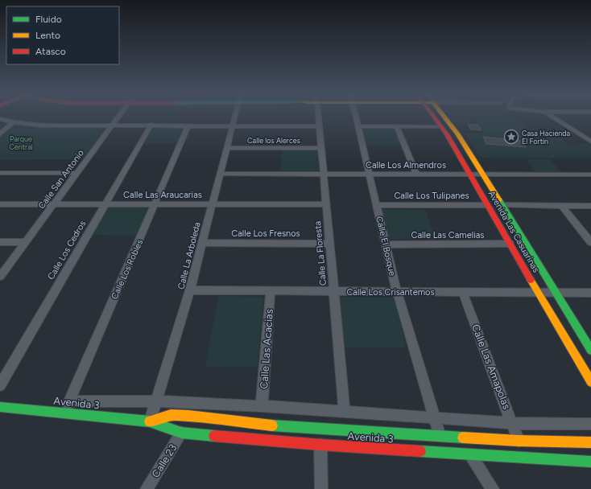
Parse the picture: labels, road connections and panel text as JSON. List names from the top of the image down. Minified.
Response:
{"streets":{"street":["Calle los Alerces","Calle Los Almendros","Calle San Antonio","Calle Las Araucarias","Calle Los Tulipanes","Avenida Las Casuarinas","Calle Los Fresnos","Calle Las Camelias","Calle El Bosque","Calle Los Cedros","Calle La Floresta","Calle La Arboleda","Calle Los Robles","Calle Los Crisantemos","Calle Las Acacias","Calle Las Amapolas","Avenida 3","Calle 23"]},"crossings":[["Calle los Alerces","Calle La Floresta"],["Calle los Alerces","Calle La Arboleda"],["Calle Los Almendros","Avenida Las Casuarinas"],["Calle Los Almendros","Calle El Bosque"],["Calle Los Almendros","Calle La Floresta"],["Calle Los Almendros","Calle La Arboleda"],["Calle San Antonio","Calle Las Araucarias"],["Calle Las Araucarias","Calle Los Cedros"],["Calle Las Araucarias","Calle La Floresta"],["Calle Las Araucarias","Calle La Arboleda"],["Calle Las Araucarias","Calle Los Robles"],["Calle Los Tulipanes","Avenida Las Casuarinas"],["Calle Los Tulipanes","Calle El Bosque"],["Avenida Las Casuarinas","Calle Las Camelias"],["Avenida Las Casuarinas","Calle Los Crisantemos"],["Calle Los Fresnos","Calle La Floresta"],["Calle Los Fresnos","Calle La Arboleda"],["Calle Las Camelias","Calle El Bosque"],["Calle El Bosque","Calle Los Crisantemos"],["Calle El Bosque","Avenida 3"],["Calle La Floresta","Calle Los Crisantemos"],["Calle La Arboleda","Calle Los Crisantemos"],["Calle La Arboleda","Avenida 3"],["Calle Los Robles","Avenida 3"],["Calle Los Crisantemos","Calle Las Acacias"],["Calle Los Crisantemos","Calle Las Amapolas"],["Calle Las Amapolas","Avenida 3"],["Avenida 3","Calle 23"]],"parks":["Parque Central"],"places":{"place":["Casa Hacienda El Fortín"]},"legend":["Fluido","Lento","Atasco"]}
